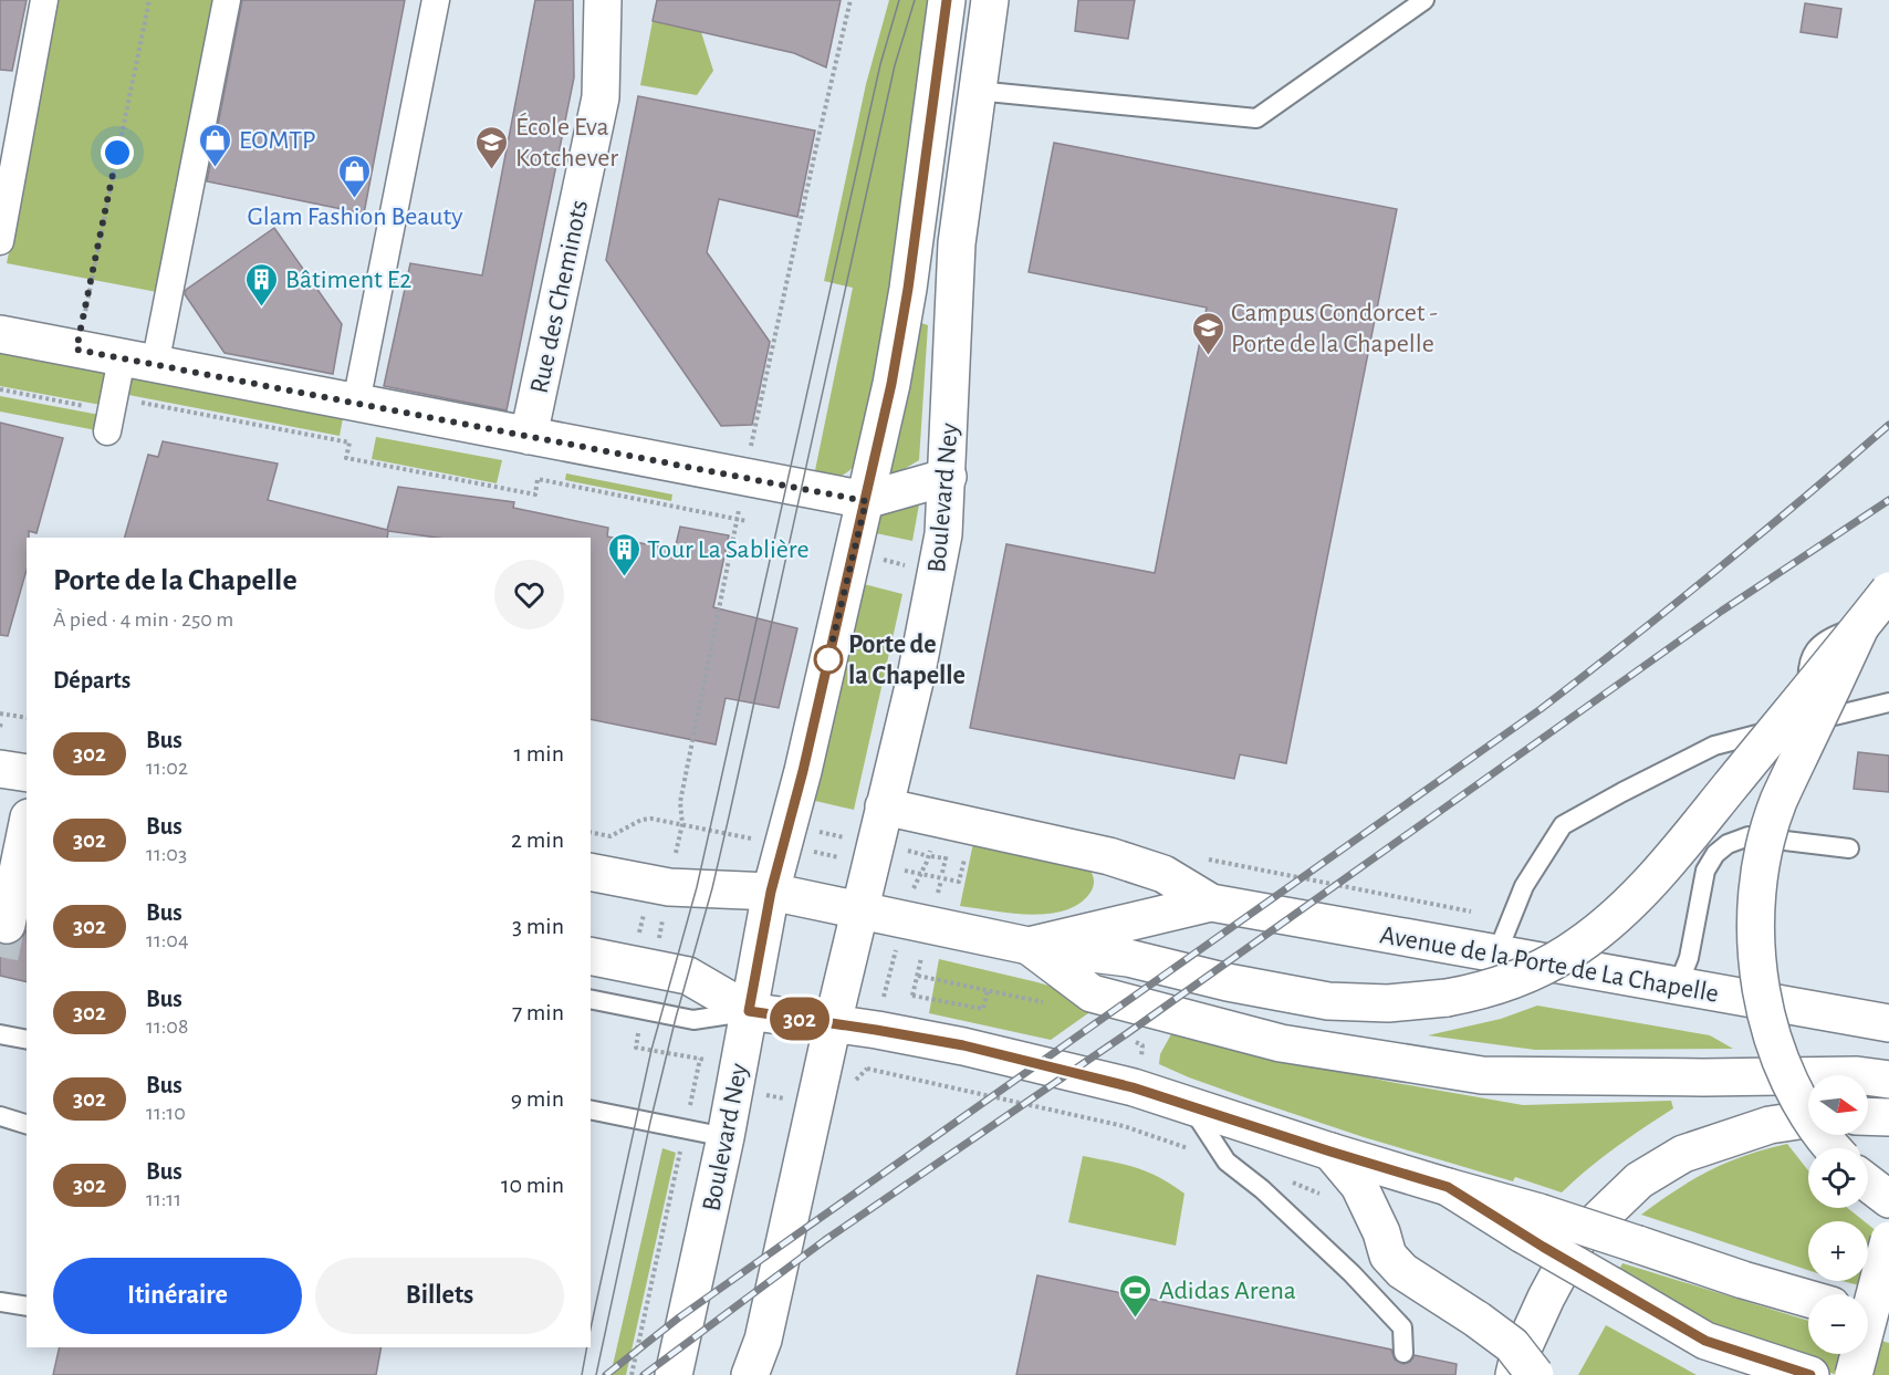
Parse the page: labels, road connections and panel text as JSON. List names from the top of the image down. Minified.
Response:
{"streets":{"main road":["Rue des Cheminots","Boulevard Ney","Avenue de la Porte de La Chapelle"]},"crossings":[["Boulevard Ney","Avenue de la Porte de La Chapelle"]],"places":{"shop":["EOMTP","Glam Fashion Beauty"],"school or university":["École Eva Kotchever","Campus Condorcet - Porte de la Chapelle"],"building":["Bâtiment E2","Tour La Sablière"],"other":["Porte de la Chapelle"],"sports":["Adidas Arena"]},"lines":["bus line 302"],"north":"right","page":{"on_map":"302","heading":[["Porte de la Chapelle","À pied · 4 min · 250 m"],"Départs"],"list":[{"mark":"302","name":"Bus","note":"11:02","value":"1 min"},{"mark":"302","name":"Bus","note":"11:03","value":"2 min"},{"mark":"302","name":"Bus","note":"11:04","value":"3 min"},{"mark":"302","name":"Bus","note":"11:08","value":"7 min"},{"mark":"302","name":"Bus","note":"11:10","value":"9 min"},{"mark":"302","name":"Bus","note":"11:11","value":"10 min"}],"map_buttons":["+","−"],"buttons":["Itinéraire","Billets"]}}
